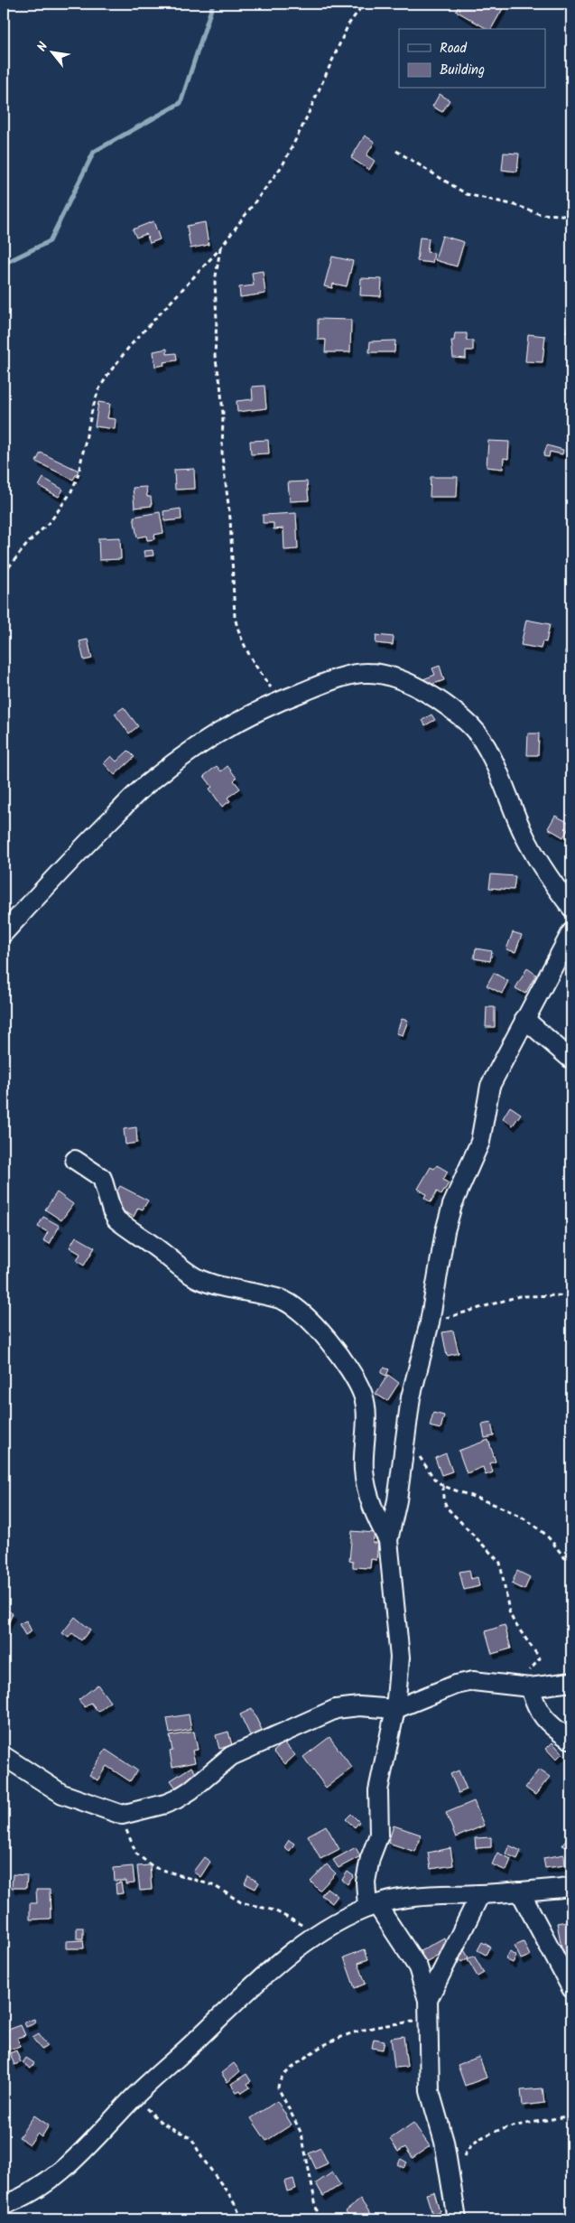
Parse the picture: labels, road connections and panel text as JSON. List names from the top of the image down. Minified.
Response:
{"legend":["Road","Building"],"north":"top left"}
